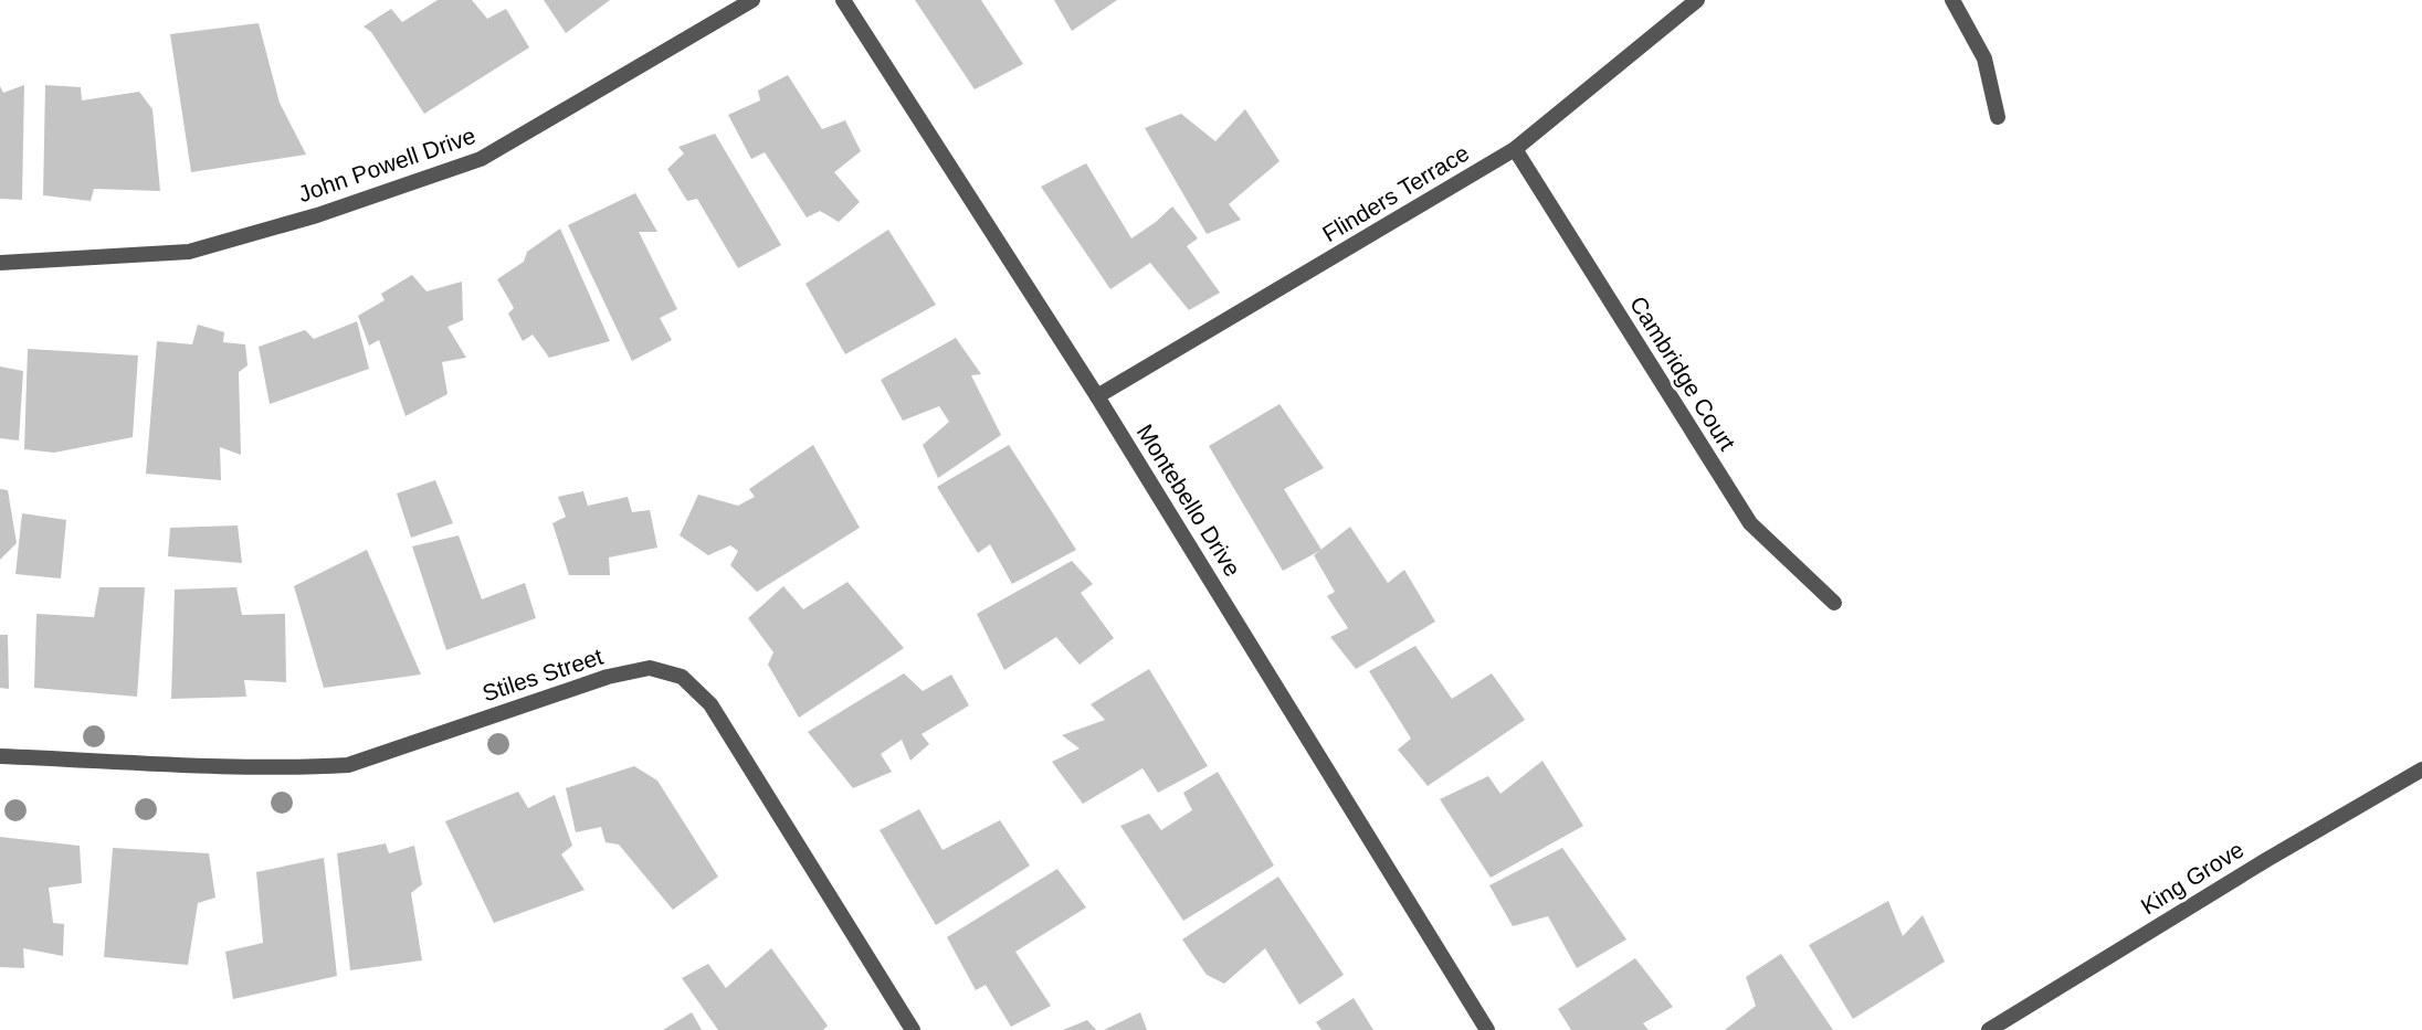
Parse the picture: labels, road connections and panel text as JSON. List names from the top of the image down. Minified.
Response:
{"streets":{"street":["John Powell Drive","Flinders Terrace","Cambridge Court","Montebello Drive","Stiles Street","King Grove"]},"crossings":[["Flinders Terrace","Cambridge Court"],["Flinders Terrace","Montebello Drive"]]}
